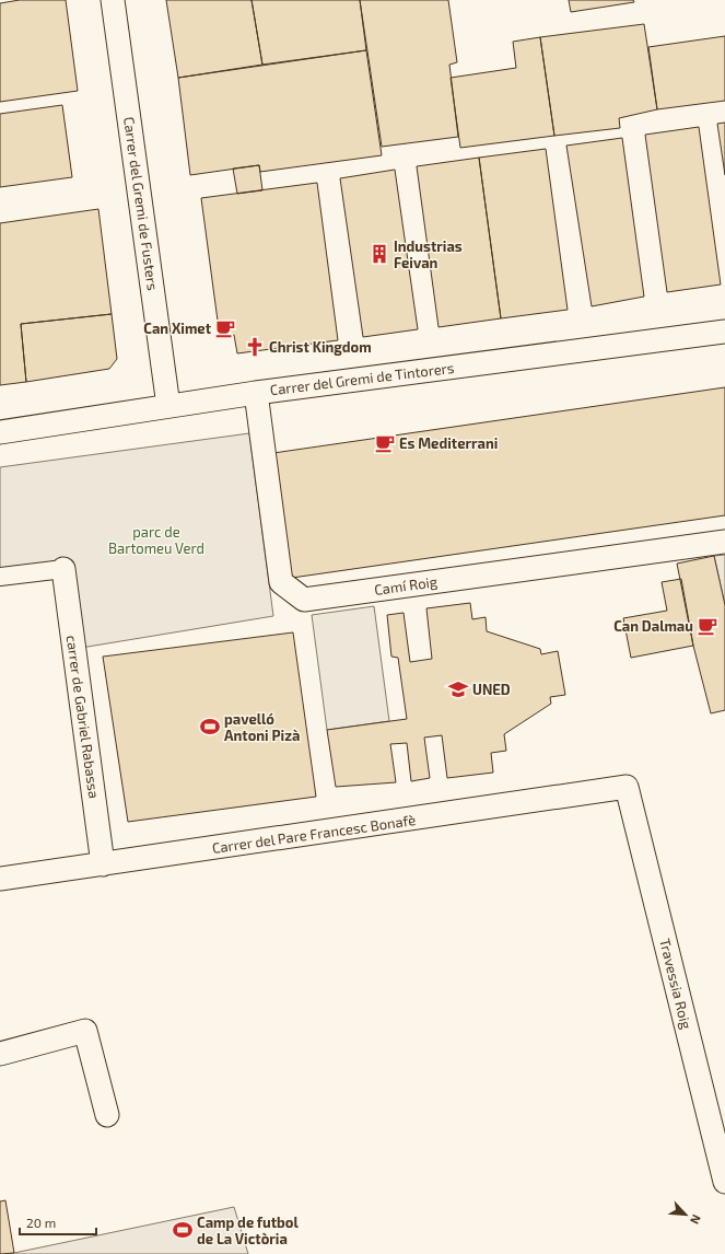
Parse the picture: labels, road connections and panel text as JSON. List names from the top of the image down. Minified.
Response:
{"streets":{"street":["Carrer del Gremi de Fusters","Carrer del Gremi de Tintorers","Camí Roig","carrer de Gabriel Rabassa","Carrer del Pare Francesc Bonafè","Travessia Roig"]},"crossings":[["Carrer del Gremi de Fusters","Carrer del Gremi de Tintorers"],["Carrer del Gremi de Tintorers","Camí Roig"],["carrer de Gabriel Rabassa","Carrer del Pare Francesc Bonafè"],["Carrer del Pare Francesc Bonafè","Travessia Roig"]],"parks":["parc de Bartomeu Verd"],"places":{"building":["Industrias Feivan"],"cafe":["Can Ximet","Es Mediterrani","Can Dalmau"],"church":["Christ Kingdom"],"school or university":["UNED"],"sports":["pavelló Antoni Pizà","Camp de futbol de La Victòria"]},"scale_bar":"20 m","north":"bottom right"}
